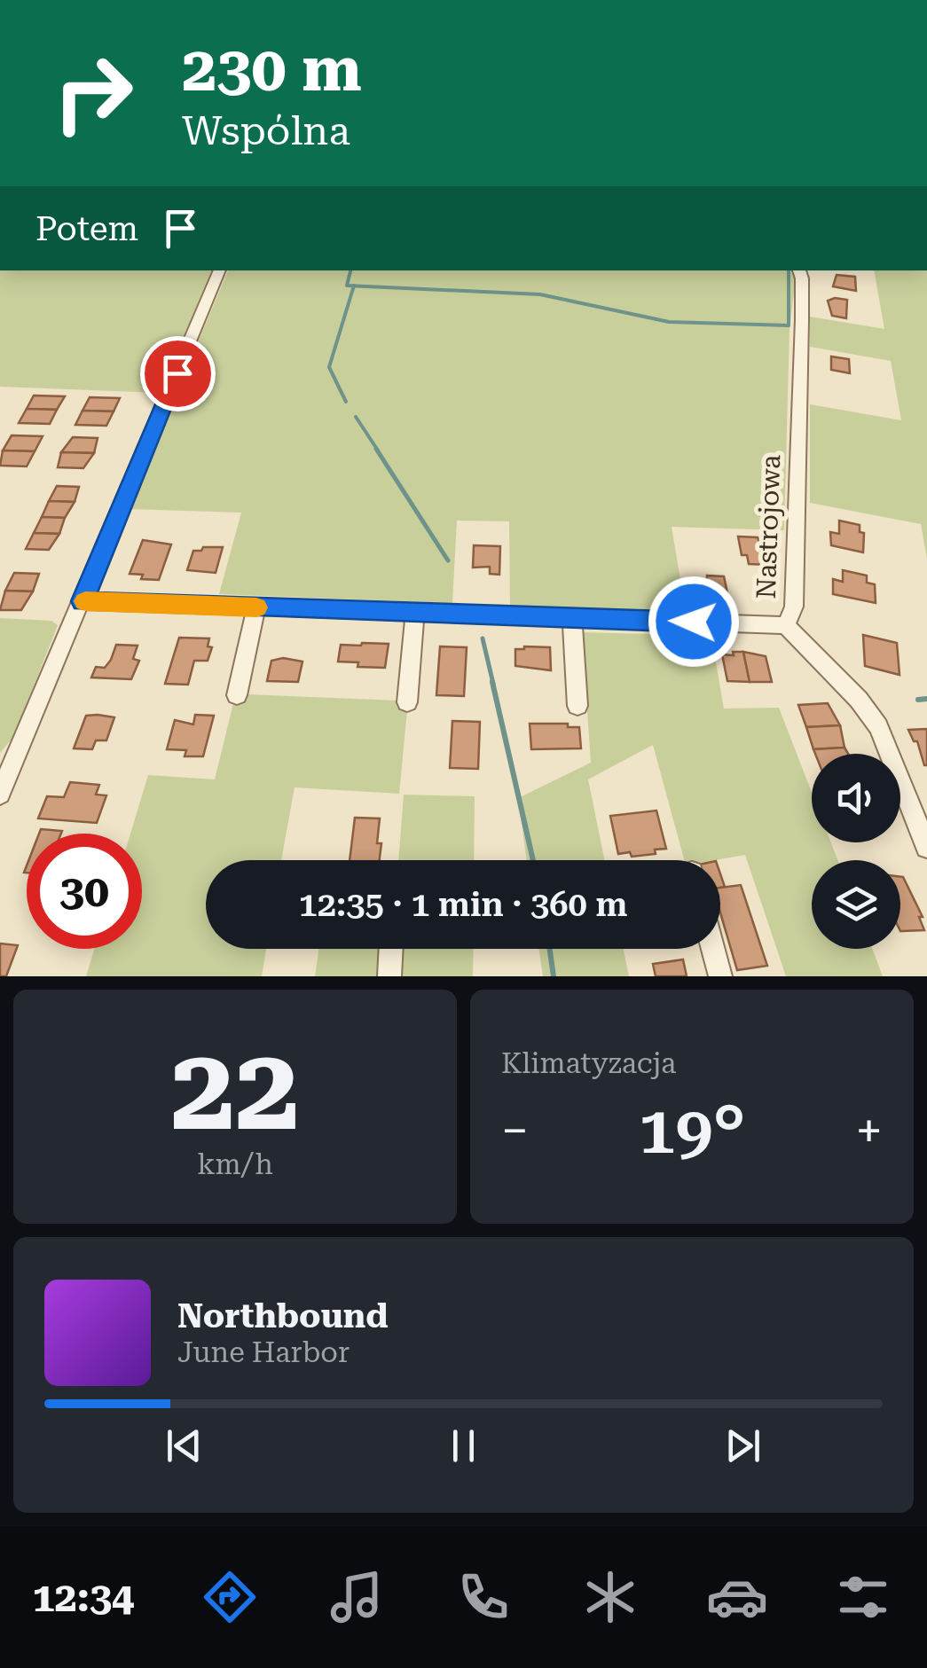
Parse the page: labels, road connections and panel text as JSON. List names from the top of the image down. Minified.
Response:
{"streets":{"street":["Nastrojowa"]},"page":{"turn":["230 m","Wspólna"],"then":"Potem","limit":"30","trip":"12:35 · 1 min · 360 m","tile":[["22","km/h"],"Klimatyzacja"],"heat":["−","19°","+"],"song":["Northbound","June Harbor"],"tabs":"12:34"}}
